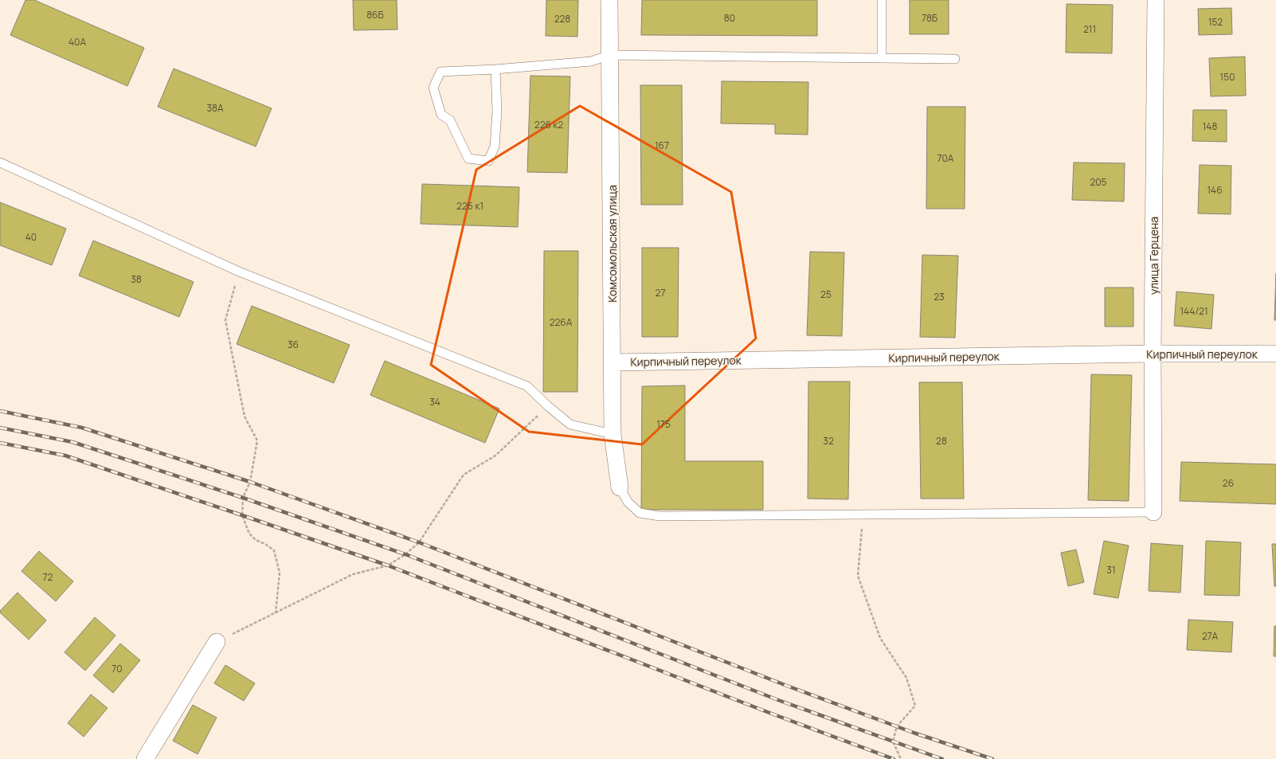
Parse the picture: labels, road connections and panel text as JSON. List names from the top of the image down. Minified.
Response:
{"streets":{"street":["Комсомольская улица","улица Герцена","Кирпичный переулок"]},"crossings":[["Комсомольская улица","Кирпичный переулок"],["улица Герцена","Кирпичный переулок"]],"house_numbers":["86Б","80","78Б","228","152","211","40А","150","38А","226 к2","148","167","70А","205","146","226 к1","40","38","27","25","23","144/21","226А","36","34","175","32","28","26","31","72","27А","70"]}
